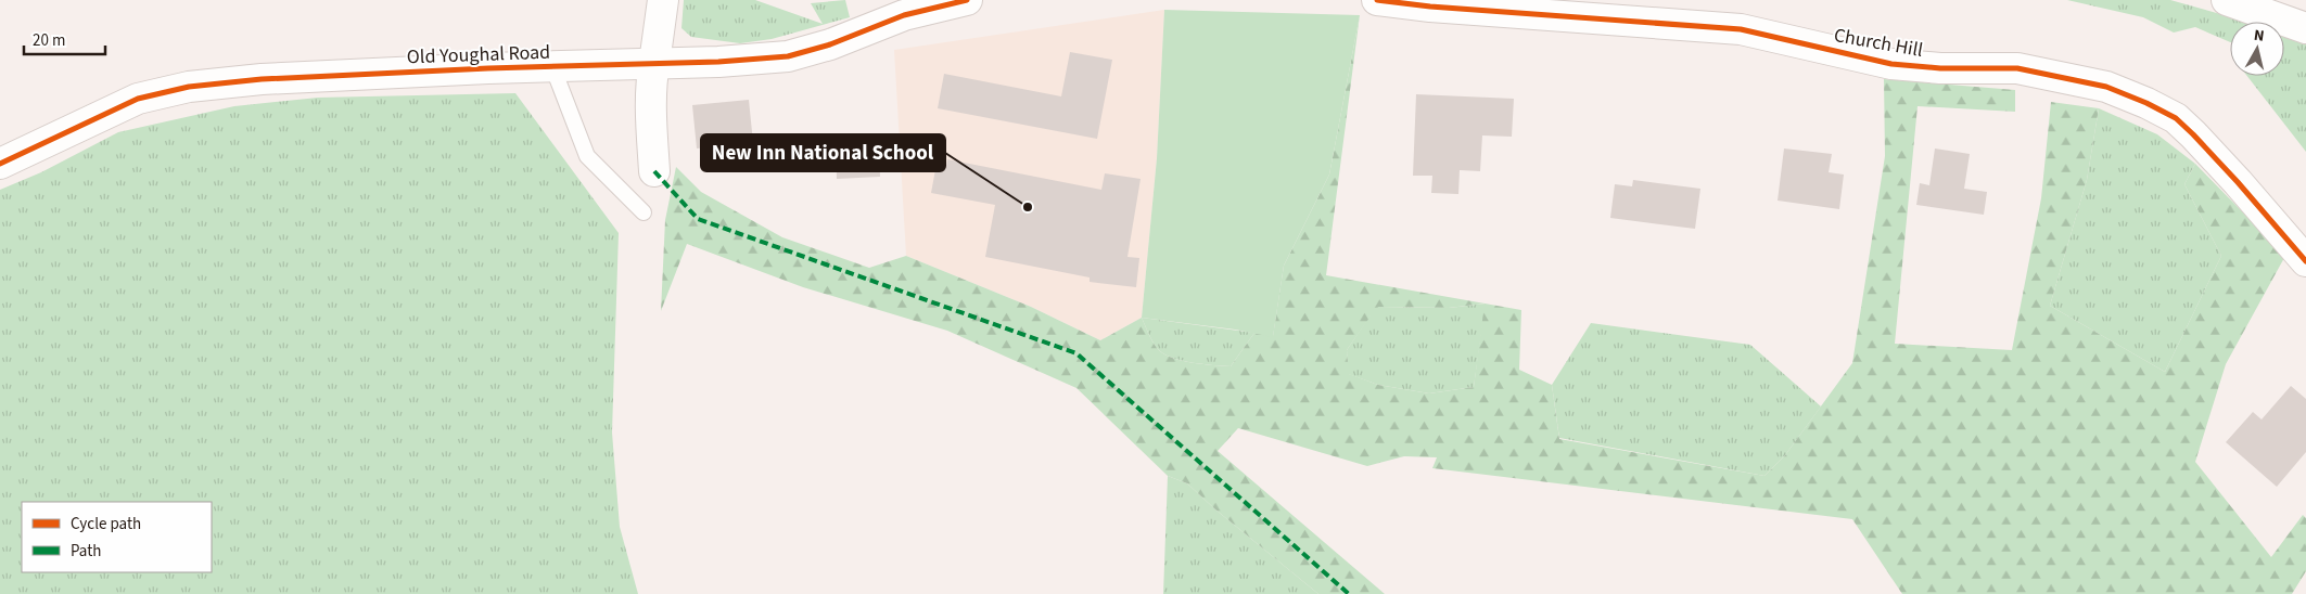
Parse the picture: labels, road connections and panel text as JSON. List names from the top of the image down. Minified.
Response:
{"streets":{"street":["Church Hill","Old Youghal Road"]},"places":["New Inn National School"],"legend":["Cycle path","Path"],"scale_bar":"20 m","north":"top"}
